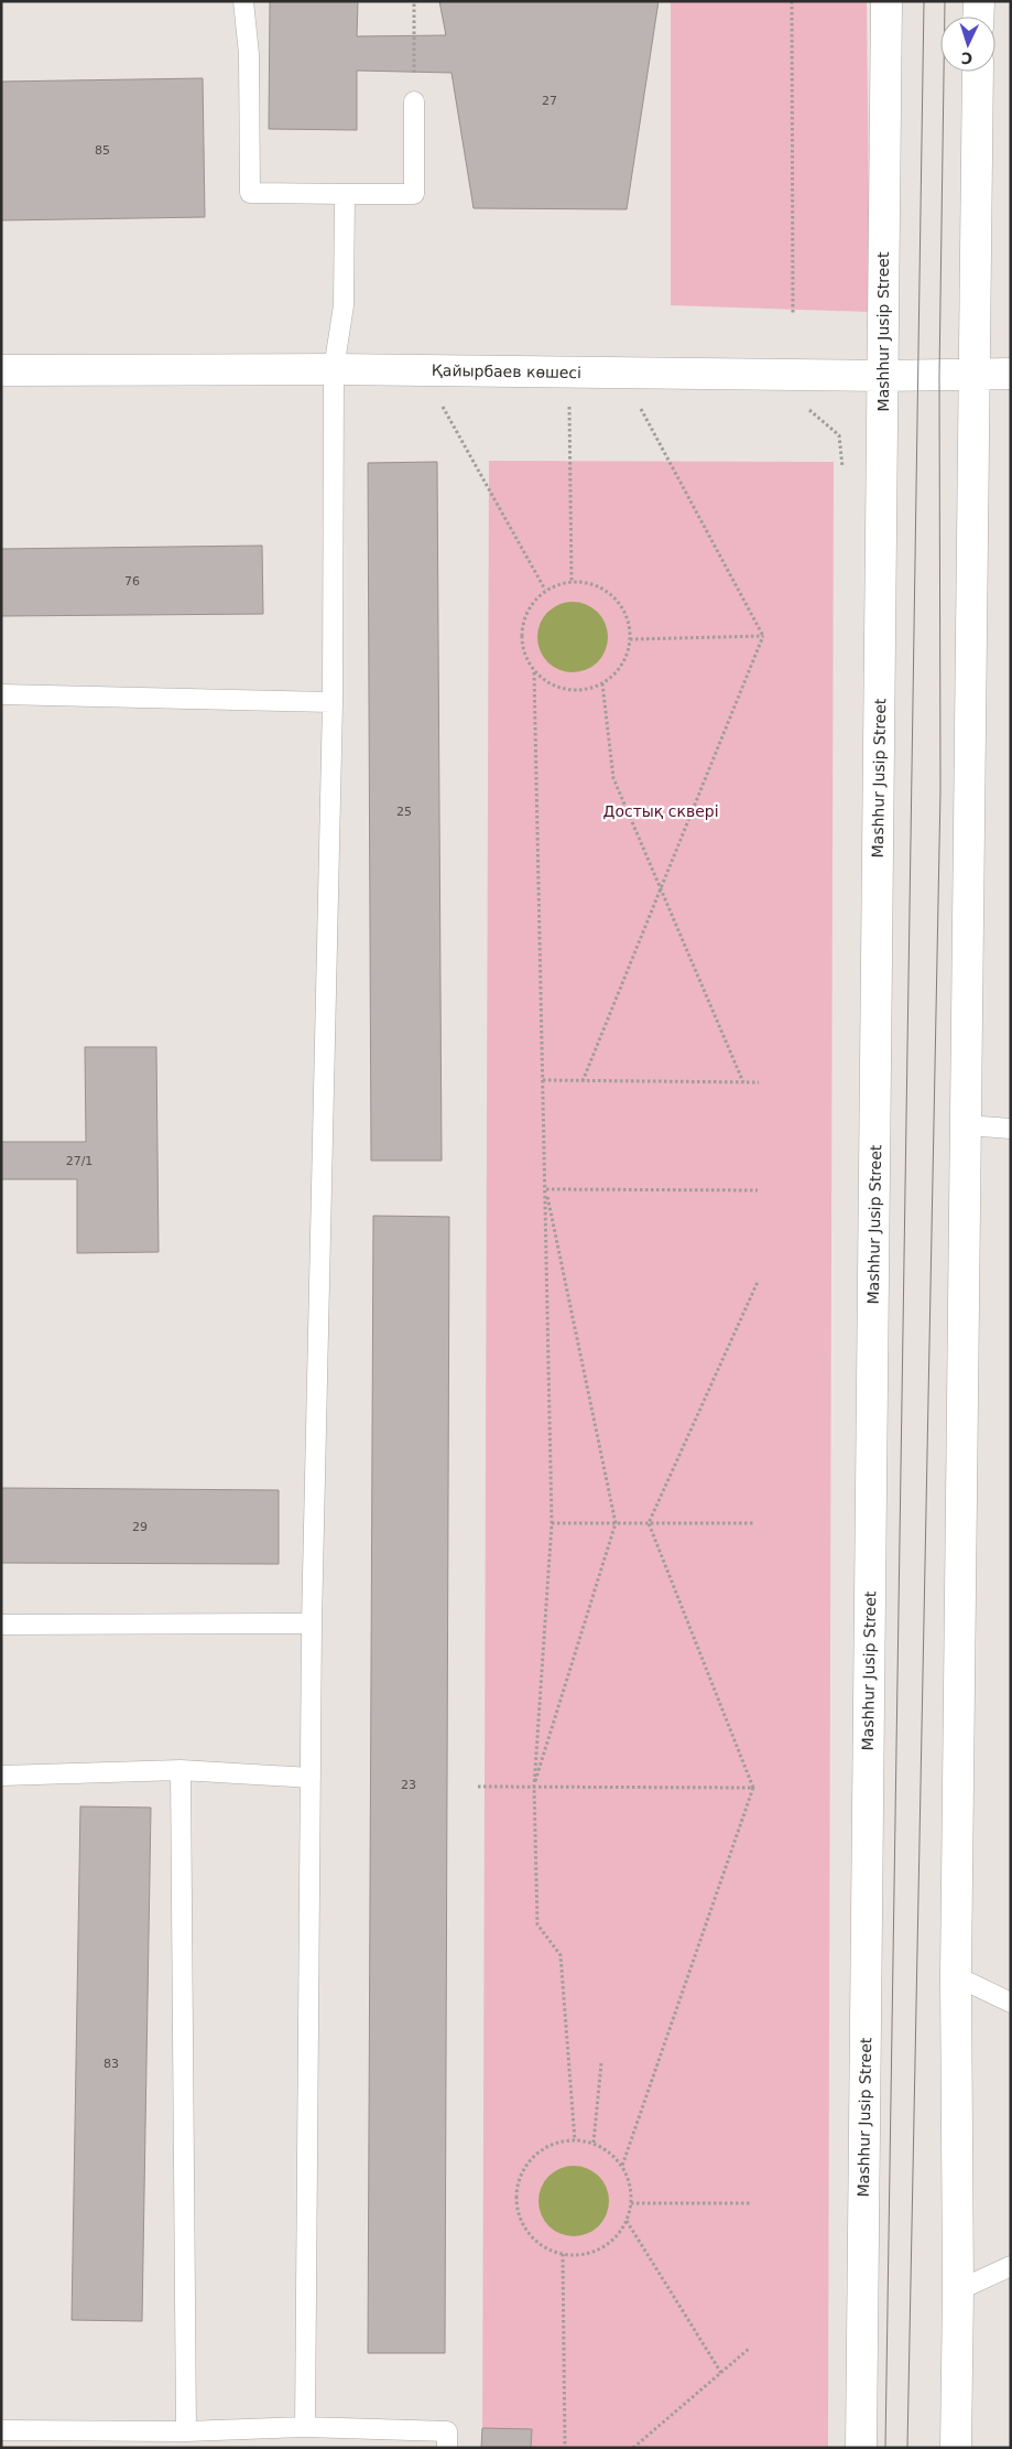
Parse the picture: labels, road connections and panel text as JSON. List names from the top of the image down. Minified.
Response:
{"streets":{"street":["Mashhur Jusip Street","Қайырбаев көшесі"]},"crossings":[["Mashhur Jusip Street","Қайырбаев көшесі"]],"parks":["Достық сквері"],"house_numbers":["27","85","76","25","27/1","29","23","83"],"north":"bottom"}
